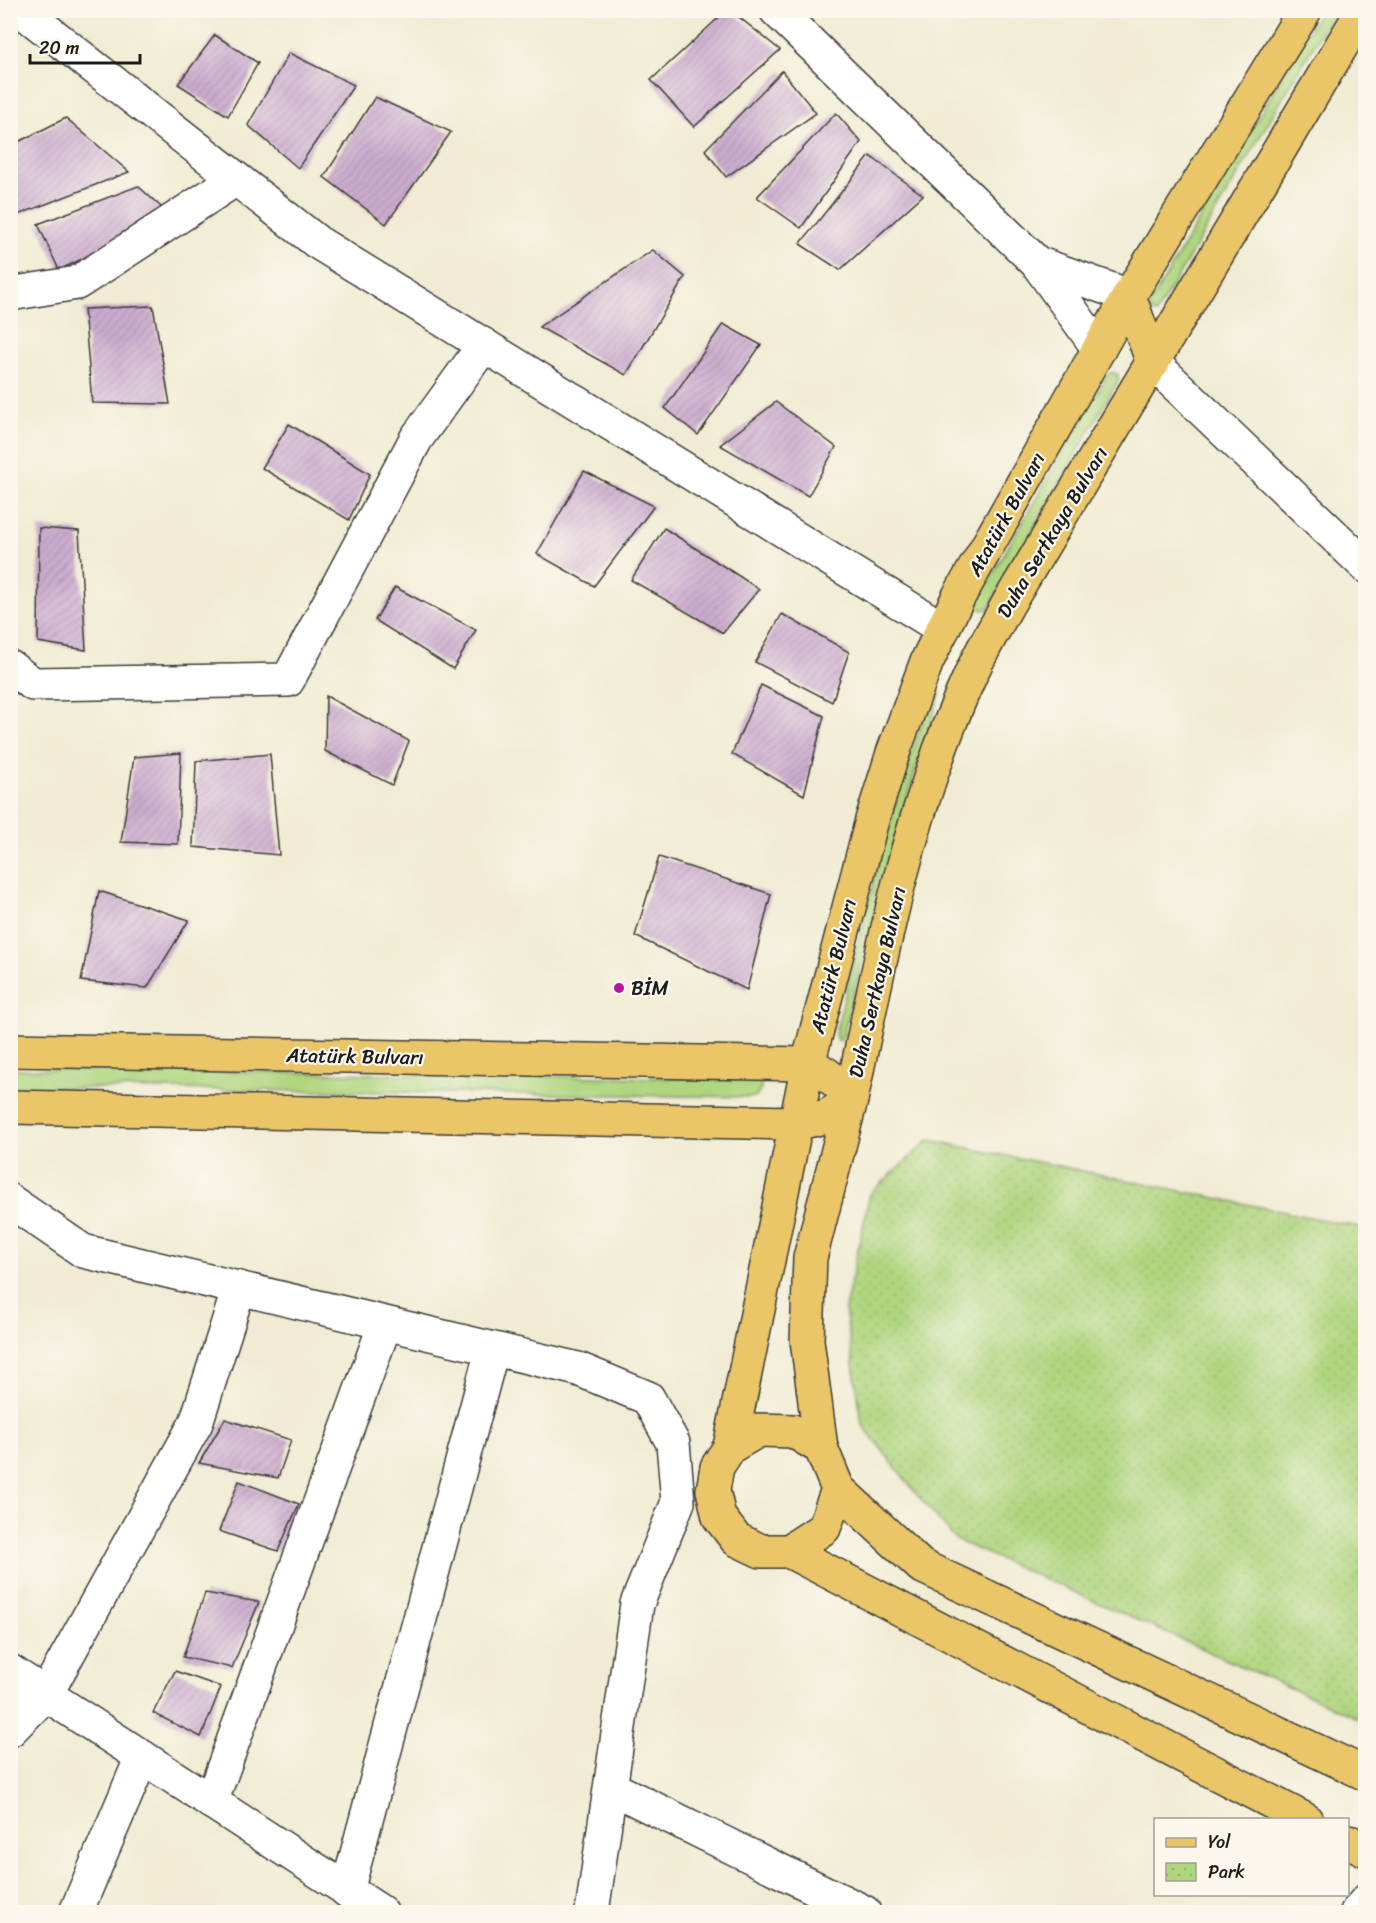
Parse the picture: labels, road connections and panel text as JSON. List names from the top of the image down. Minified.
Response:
{"streets":{"main road":["Atatürk Bulvarı","Duha Sertkaya Bulvarı"]},"crossings":[["Atatürk Bulvarı","Duha Sertkaya Bulvarı"]],"places":["BİM"],"legend":["Yol","Park"],"scale_bar":"20 m"}
